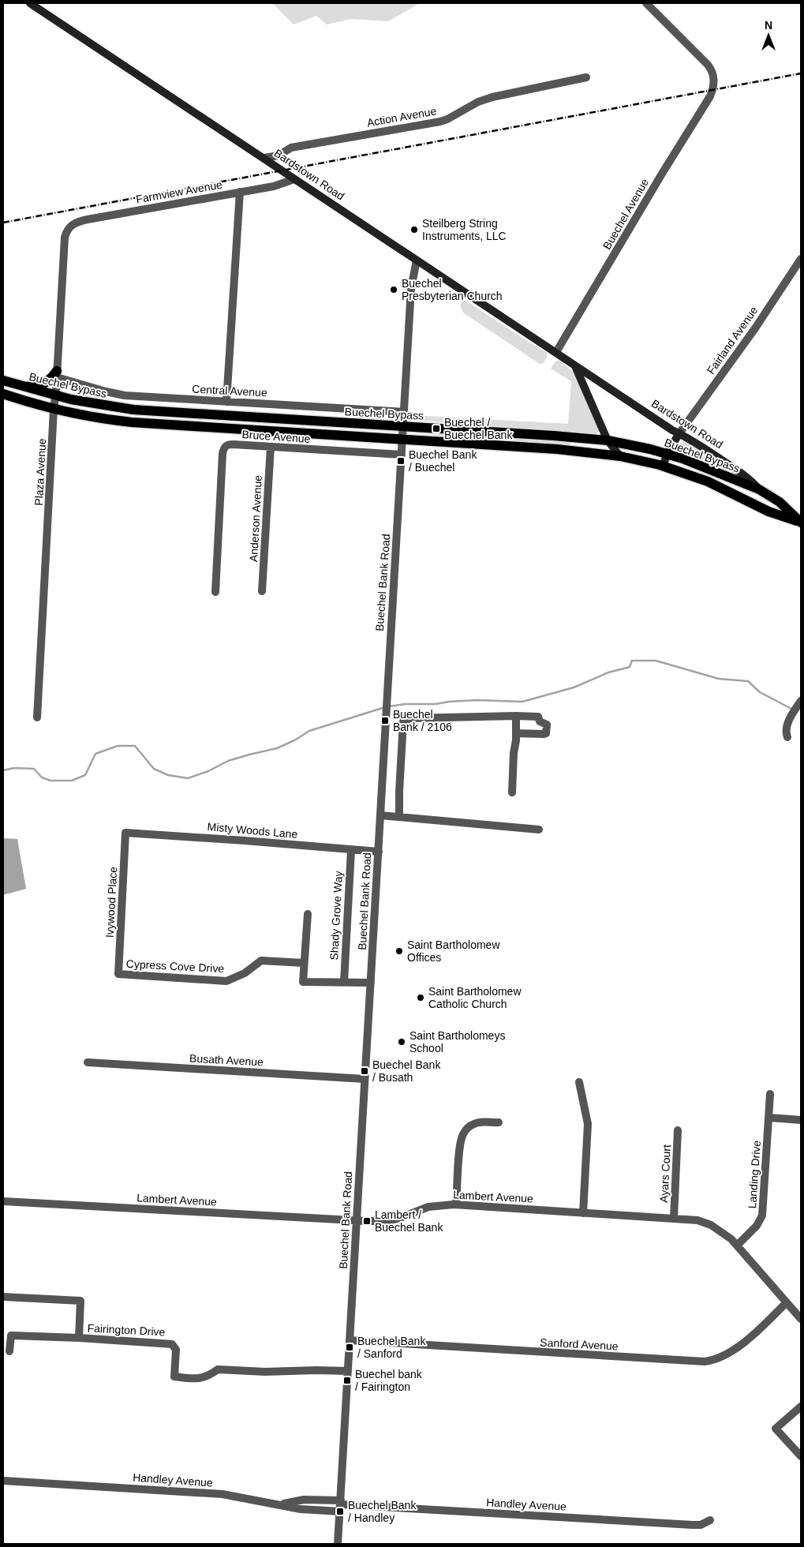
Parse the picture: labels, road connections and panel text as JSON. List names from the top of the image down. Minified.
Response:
{"streets":{"main road":["Bardstown Road","Buechel Bypass"],"street":["Action Avenue","Farmview Avenue","Buechel Avenue","Fairland Avenue","Central Avenue","Bruce Avenue","Plaza Avenue","Anderson Avenue","Buechel Bank Road","Misty Woods Lane","Ivywood Place","Shady Grove Way","Cypress Cove Drive","Busath Avenue","Ayars Court","Landing Drive","Lambert Avenue","Fairington Drive","Sanford Avenue","Handley Avenue"]},"crossings":[["Action Avenue","Bardstown Road"],["Bardstown Road","Farmview Avenue"],["Bardstown Road","Buechel Avenue"],["Bardstown Road","Fairland Avenue"],["Bardstown Road","Buechel Bypass"],["Bardstown Road","Buechel Bank Road"],["Farmview Avenue","Plaza Avenue"],["Buechel Bypass","Plaza Avenue"],["Buechel Bypass","Buechel Bank Road"],["Central Avenue","Plaza Avenue"],["Central Avenue","Buechel Bank Road"],["Bruce Avenue","Anderson Avenue"],["Bruce Avenue","Buechel Bank Road"],["Buechel Bank Road","Misty Woods Lane"],["Buechel Bank Road","Busath Avenue"],["Buechel Bank Road","Lambert Avenue"],["Buechel Bank Road","Fairington Drive"],["Buechel Bank Road","Sanford Avenue"],["Buechel Bank Road","Handley Avenue"],["Misty Woods Lane","Ivywood Place"],["Misty Woods Lane","Shady Grove Way"],["Ivywood Place","Cypress Cove Drive"],["Ayars Court","Lambert Avenue"],["Landing Drive","Lambert Avenue"],["Lambert Avenue","Sanford Avenue"]],"places":{"other":["Steilberg String Instruments, LLC","Buechel Presbyterian Church","Saint Bartholomew Offices","Saint Bartholomew Catholic Church","Saint Bartholomeys School"],"transit":["Buechel / Buechel Bank","Buechel Bank / Buechel","Buechel Bank / 2106","Buechel Bank / Busath","Lambert / Buechel Bank","Buechel Bank / Sanford","Buechel bank / Fairington","Buechel Bank / Handley"]},"north":"top"}
